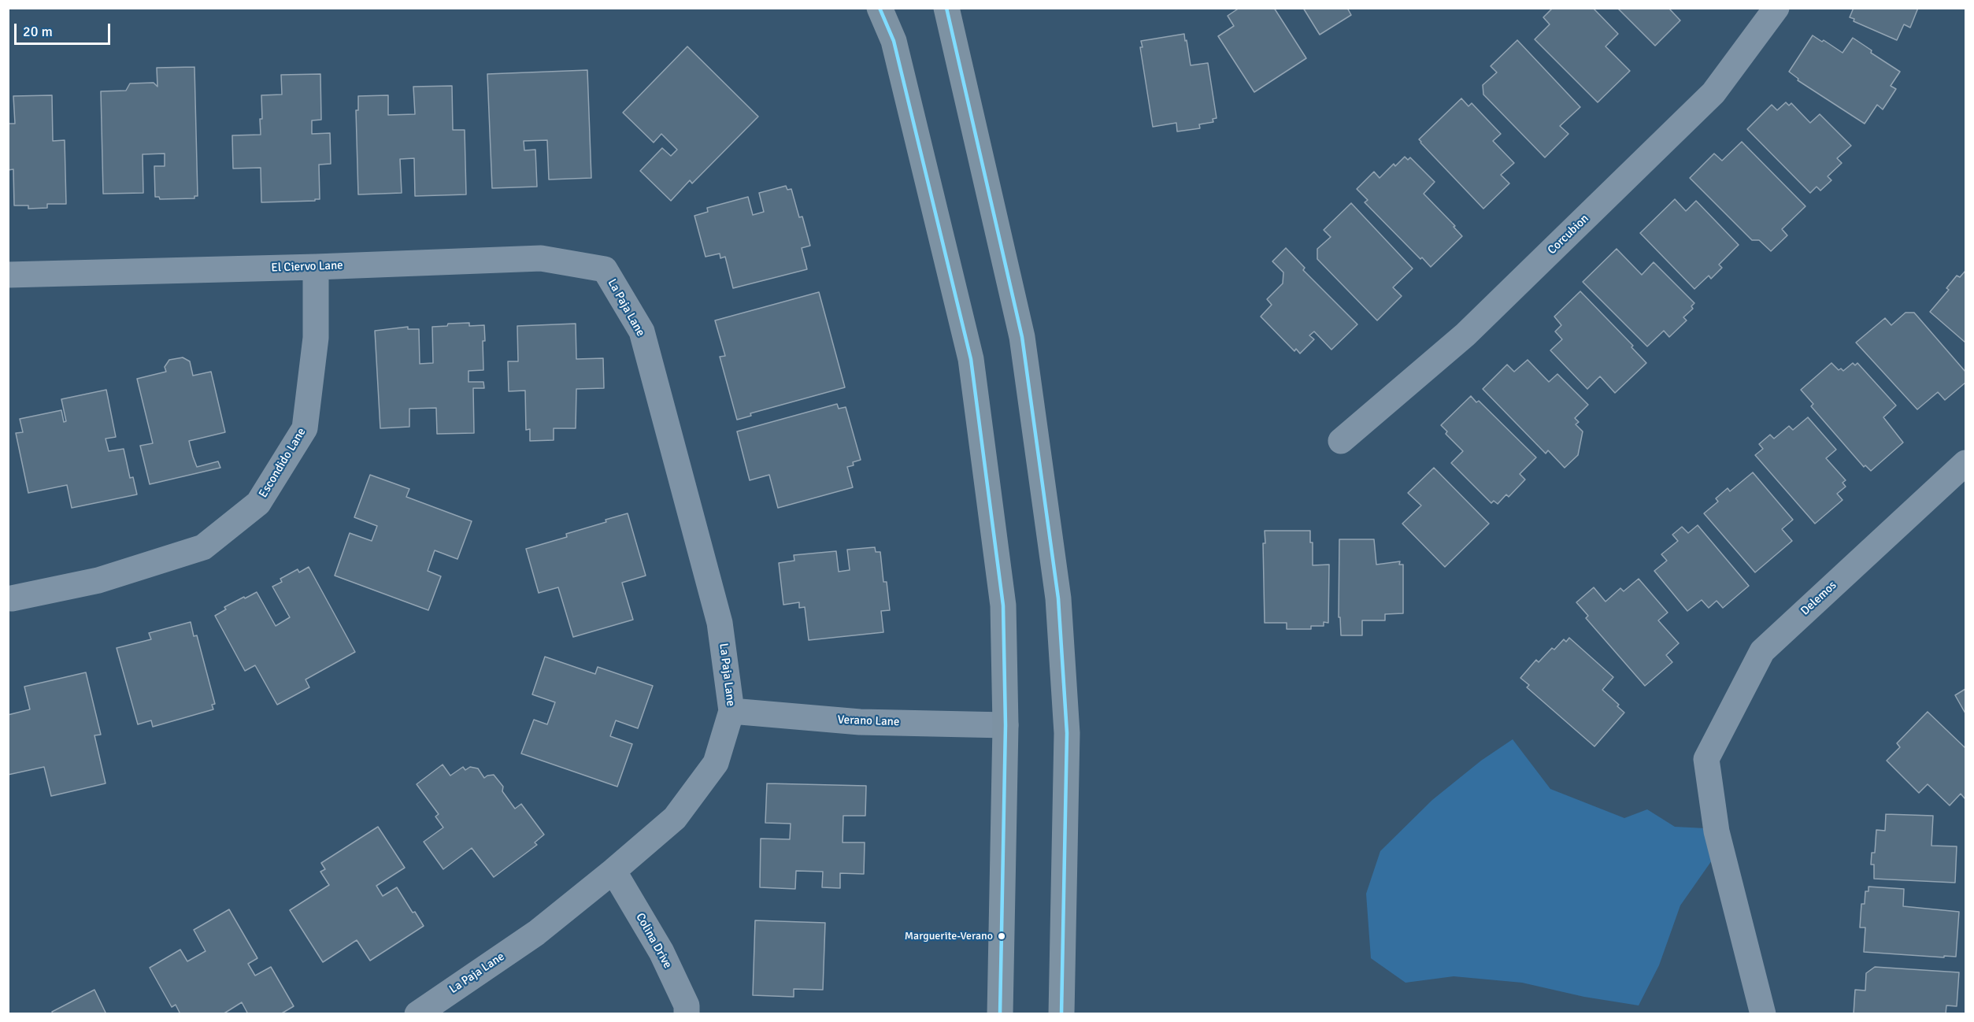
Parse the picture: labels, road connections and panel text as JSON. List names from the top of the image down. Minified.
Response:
{"streets":{"street":["Corcubion","El Ciervo Lane","La Paja Lane","Escondido Lane","Delemos","Verano Lane","Colina Drive"]},"crossings":[["El Ciervo Lane","La Paja Lane"],["El Ciervo Lane","Escondido Lane"],["La Paja Lane","Verano Lane"],["La Paja Lane","Colina Drive"]],"places":["Marguerite-Verano"],"scale_bar":"20 m"}
